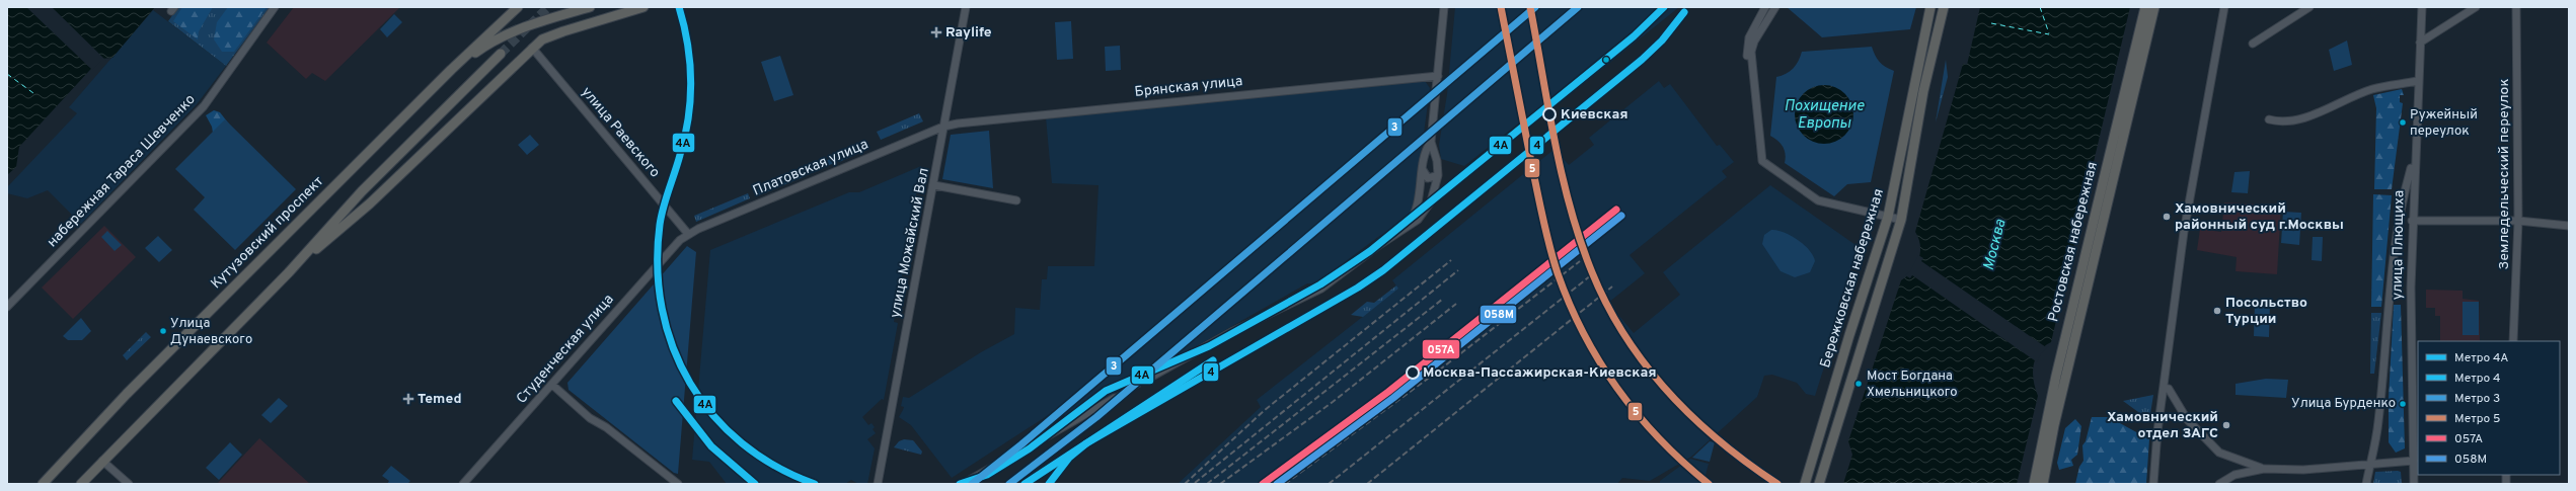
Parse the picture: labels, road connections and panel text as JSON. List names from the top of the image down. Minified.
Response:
{"streets":{"main road":["Кутузовский проспект","Ростовская набережная","Бережковская набережная"],"street":["Брянская улица","улица Раевского","Платовская улица","набережная Тараса Шевченко","Земледельческий переулок","улица Можайский Вал","улица Плющиха","Студенческая улица"]},"crossings":[["Брянская улица","Платовская улица"],["Брянская улица","улица Можайский Вал"],["улица Раевского","Платовская улица"],["улица Раевского","Студенческая улица"],["Платовская улица","улица Можайский Вал"],["Платовская улица","Студенческая улица"]],"water":["Похищение Европы","Москва"],"places":{"health":["Raylife","Temed"],"other":["Киевская","Ружейный переулок","Хамовнический районный суд г.Москвы","Посольство Турции","Улица Дунаевского","Москва-Пассажирская-Киевская","Мост Богдана Хмельницкого","Улица Бурденко","Хамовнический отдел ЗАГС"]},"lines":["metro line 4А","metro line 3","metro line 5","metro line 4","transit line 057А","transit line 058М"],"legend":["Метро 4А","Метро 4","Метро 3","Метро 5","057А","058М"]}
